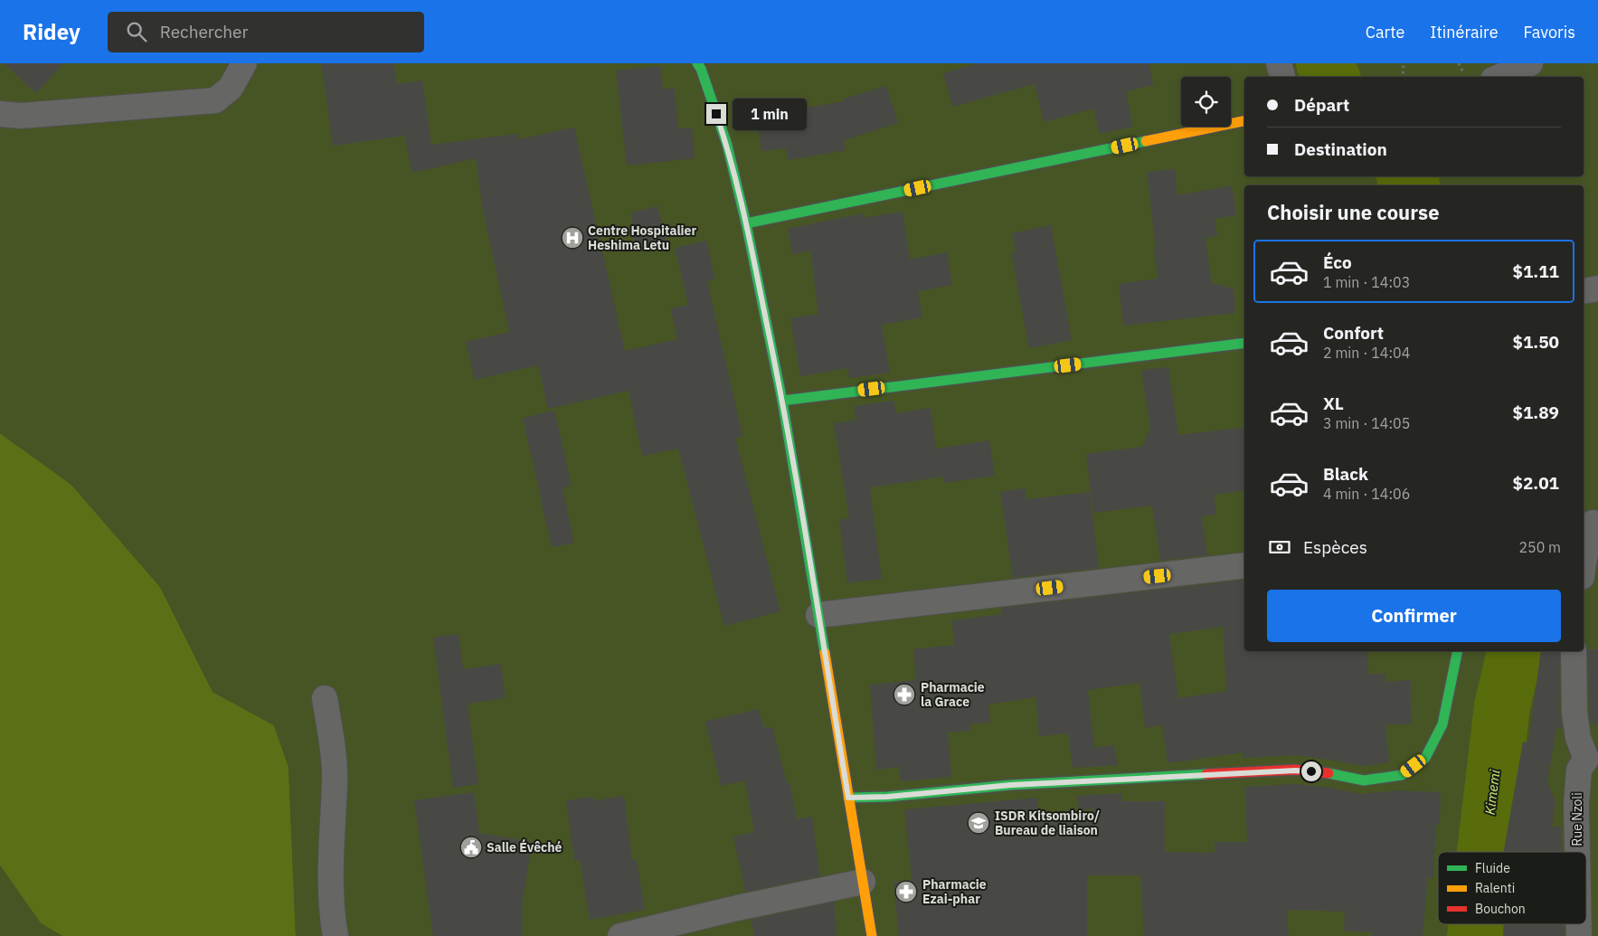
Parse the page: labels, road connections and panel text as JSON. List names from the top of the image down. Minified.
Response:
{"streets":{"street":["Rue Nzoli"]},"water":["Kimemi"],"places":{"hospital":["Centre Hospitalier Heshima Letu"],"pharmacy":["Pharmacie la Grace","Pharmacie Ezai-phar"],"school or university":["ISDR Kitsombiro/ Bureau de liaison"],"public building":["Salle Évêché"]},"legend":["Fluide","Ralenti","Bouchon"],"page":{"header":"Ridey","search":"Rechercher","nav":["Carte","Itinéraire","Favoris"],"banner":["Départ","Destination"],"bubble":"1 min","heading":"Choisir une course","list":[{"name":"Éco","note":"1 min · 14:03","value":"$1.11"},{"name":"Confort","note":"2 min · 14:04","value":"$1.50"},{"name":"XL","note":"3 min · 14:05","value":"$1.89"},{"name":"Black","note":"4 min · 14:06","value":"$2.01"}],"pay":["Espèces","250 m"],"buttons":"Confirmer"}}
